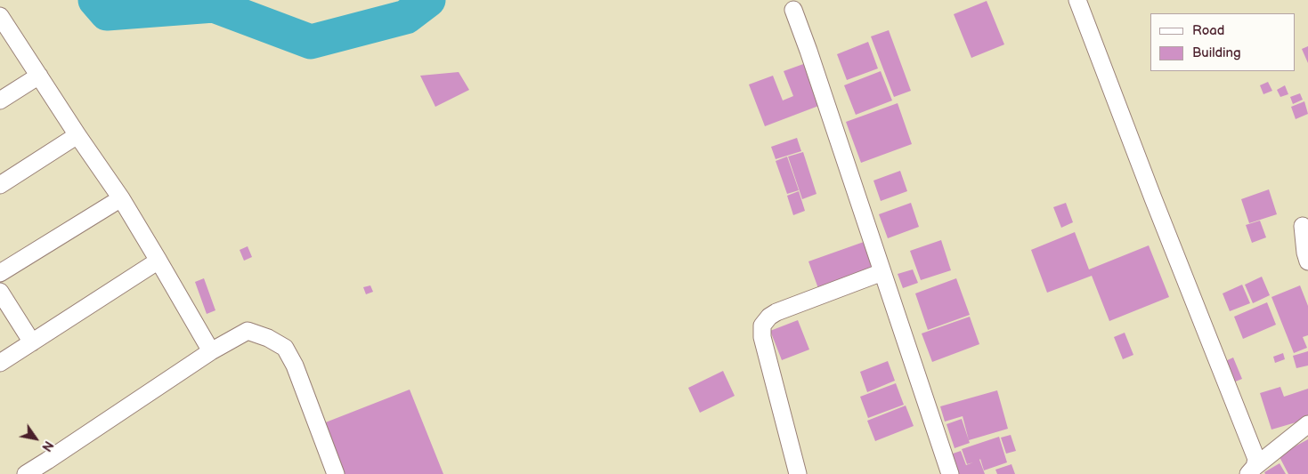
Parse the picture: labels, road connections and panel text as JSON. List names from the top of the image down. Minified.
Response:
{"legend":["Road","Building"],"north":"bottom right"}
